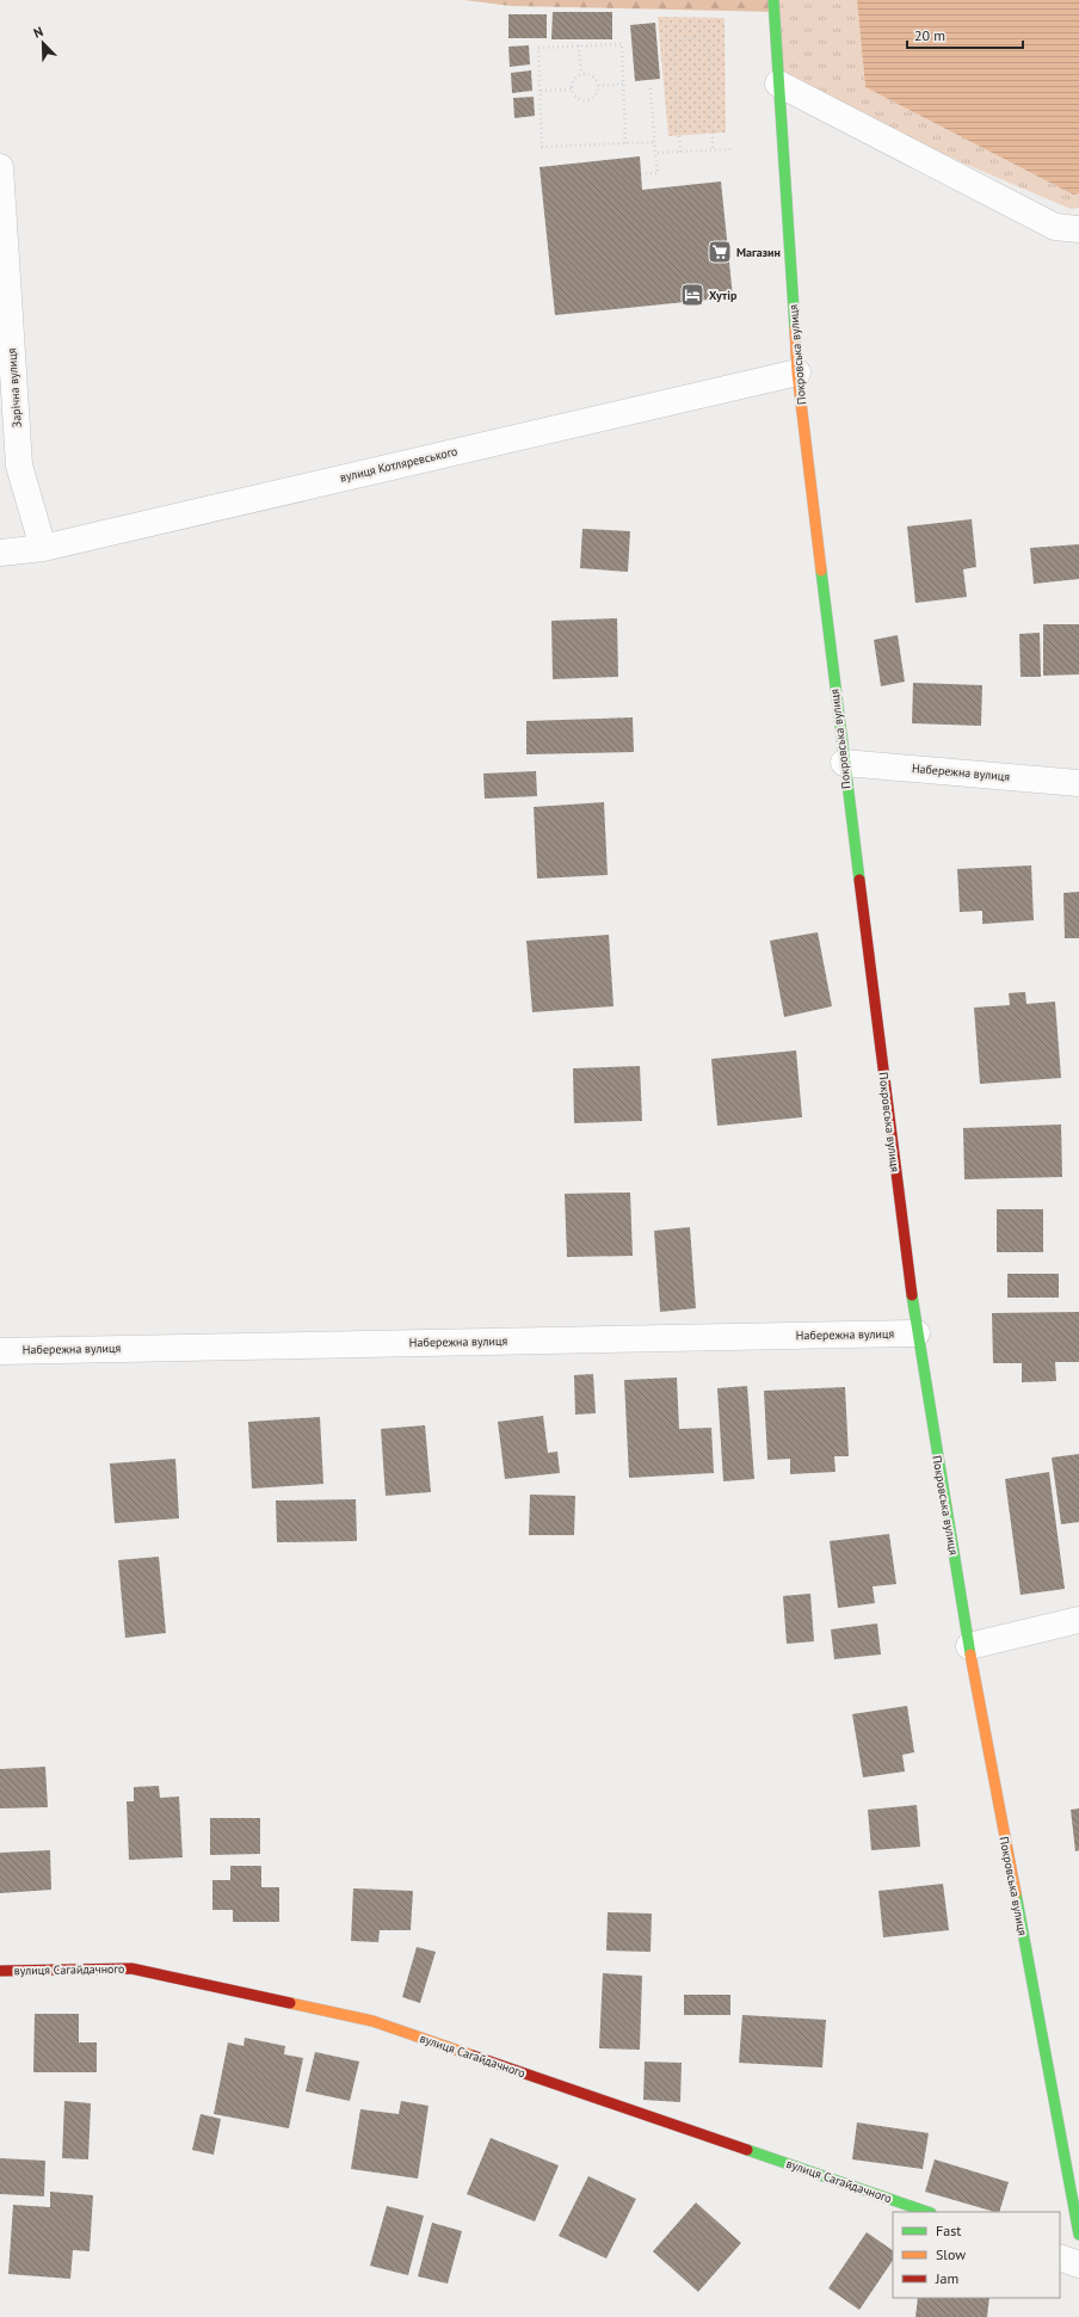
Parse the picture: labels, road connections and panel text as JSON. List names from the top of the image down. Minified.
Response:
{"streets":{"street":["Покровська вулиця","Зарічна вулиця","вулиця Котляревського","Набережна вулиця","вулиця Сагайдачного"]},"crossings":[["Покровська вулиця","вулиця Котляревського"],["Покровська вулиця","Набережна вулиця"],["Зарічна вулиця","вулиця Котляревського"]],"places":{"supermarket":["Магазин"],"hotel":["Хутір"]},"legend":["Fast","Slow","Jam"],"scale_bar":"20 m","north":"top left"}
